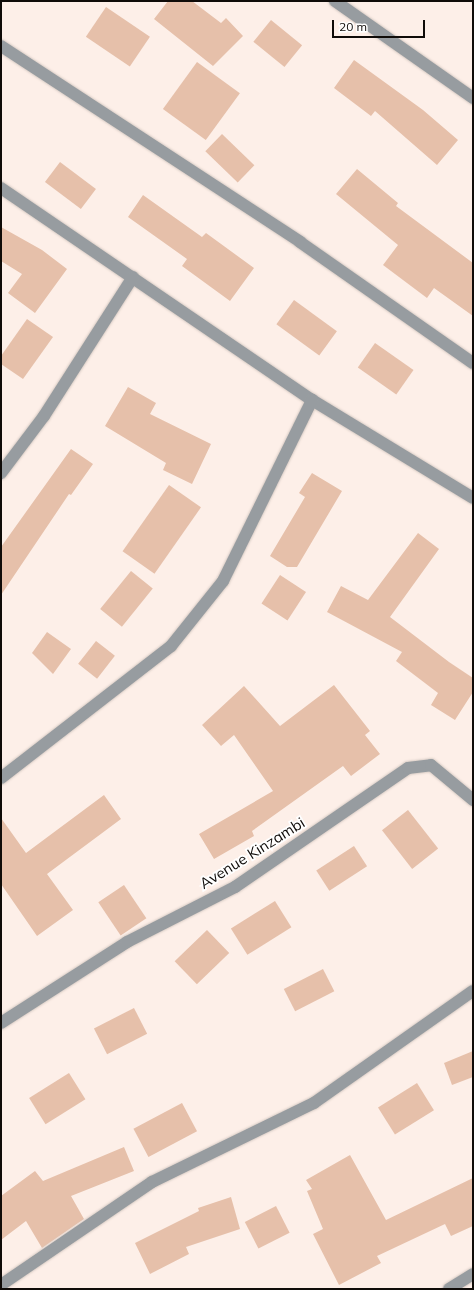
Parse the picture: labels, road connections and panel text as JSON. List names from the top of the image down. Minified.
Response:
{"streets":{"street":["Avenue Kinzambi"]},"scale_bar":"20 m"}
